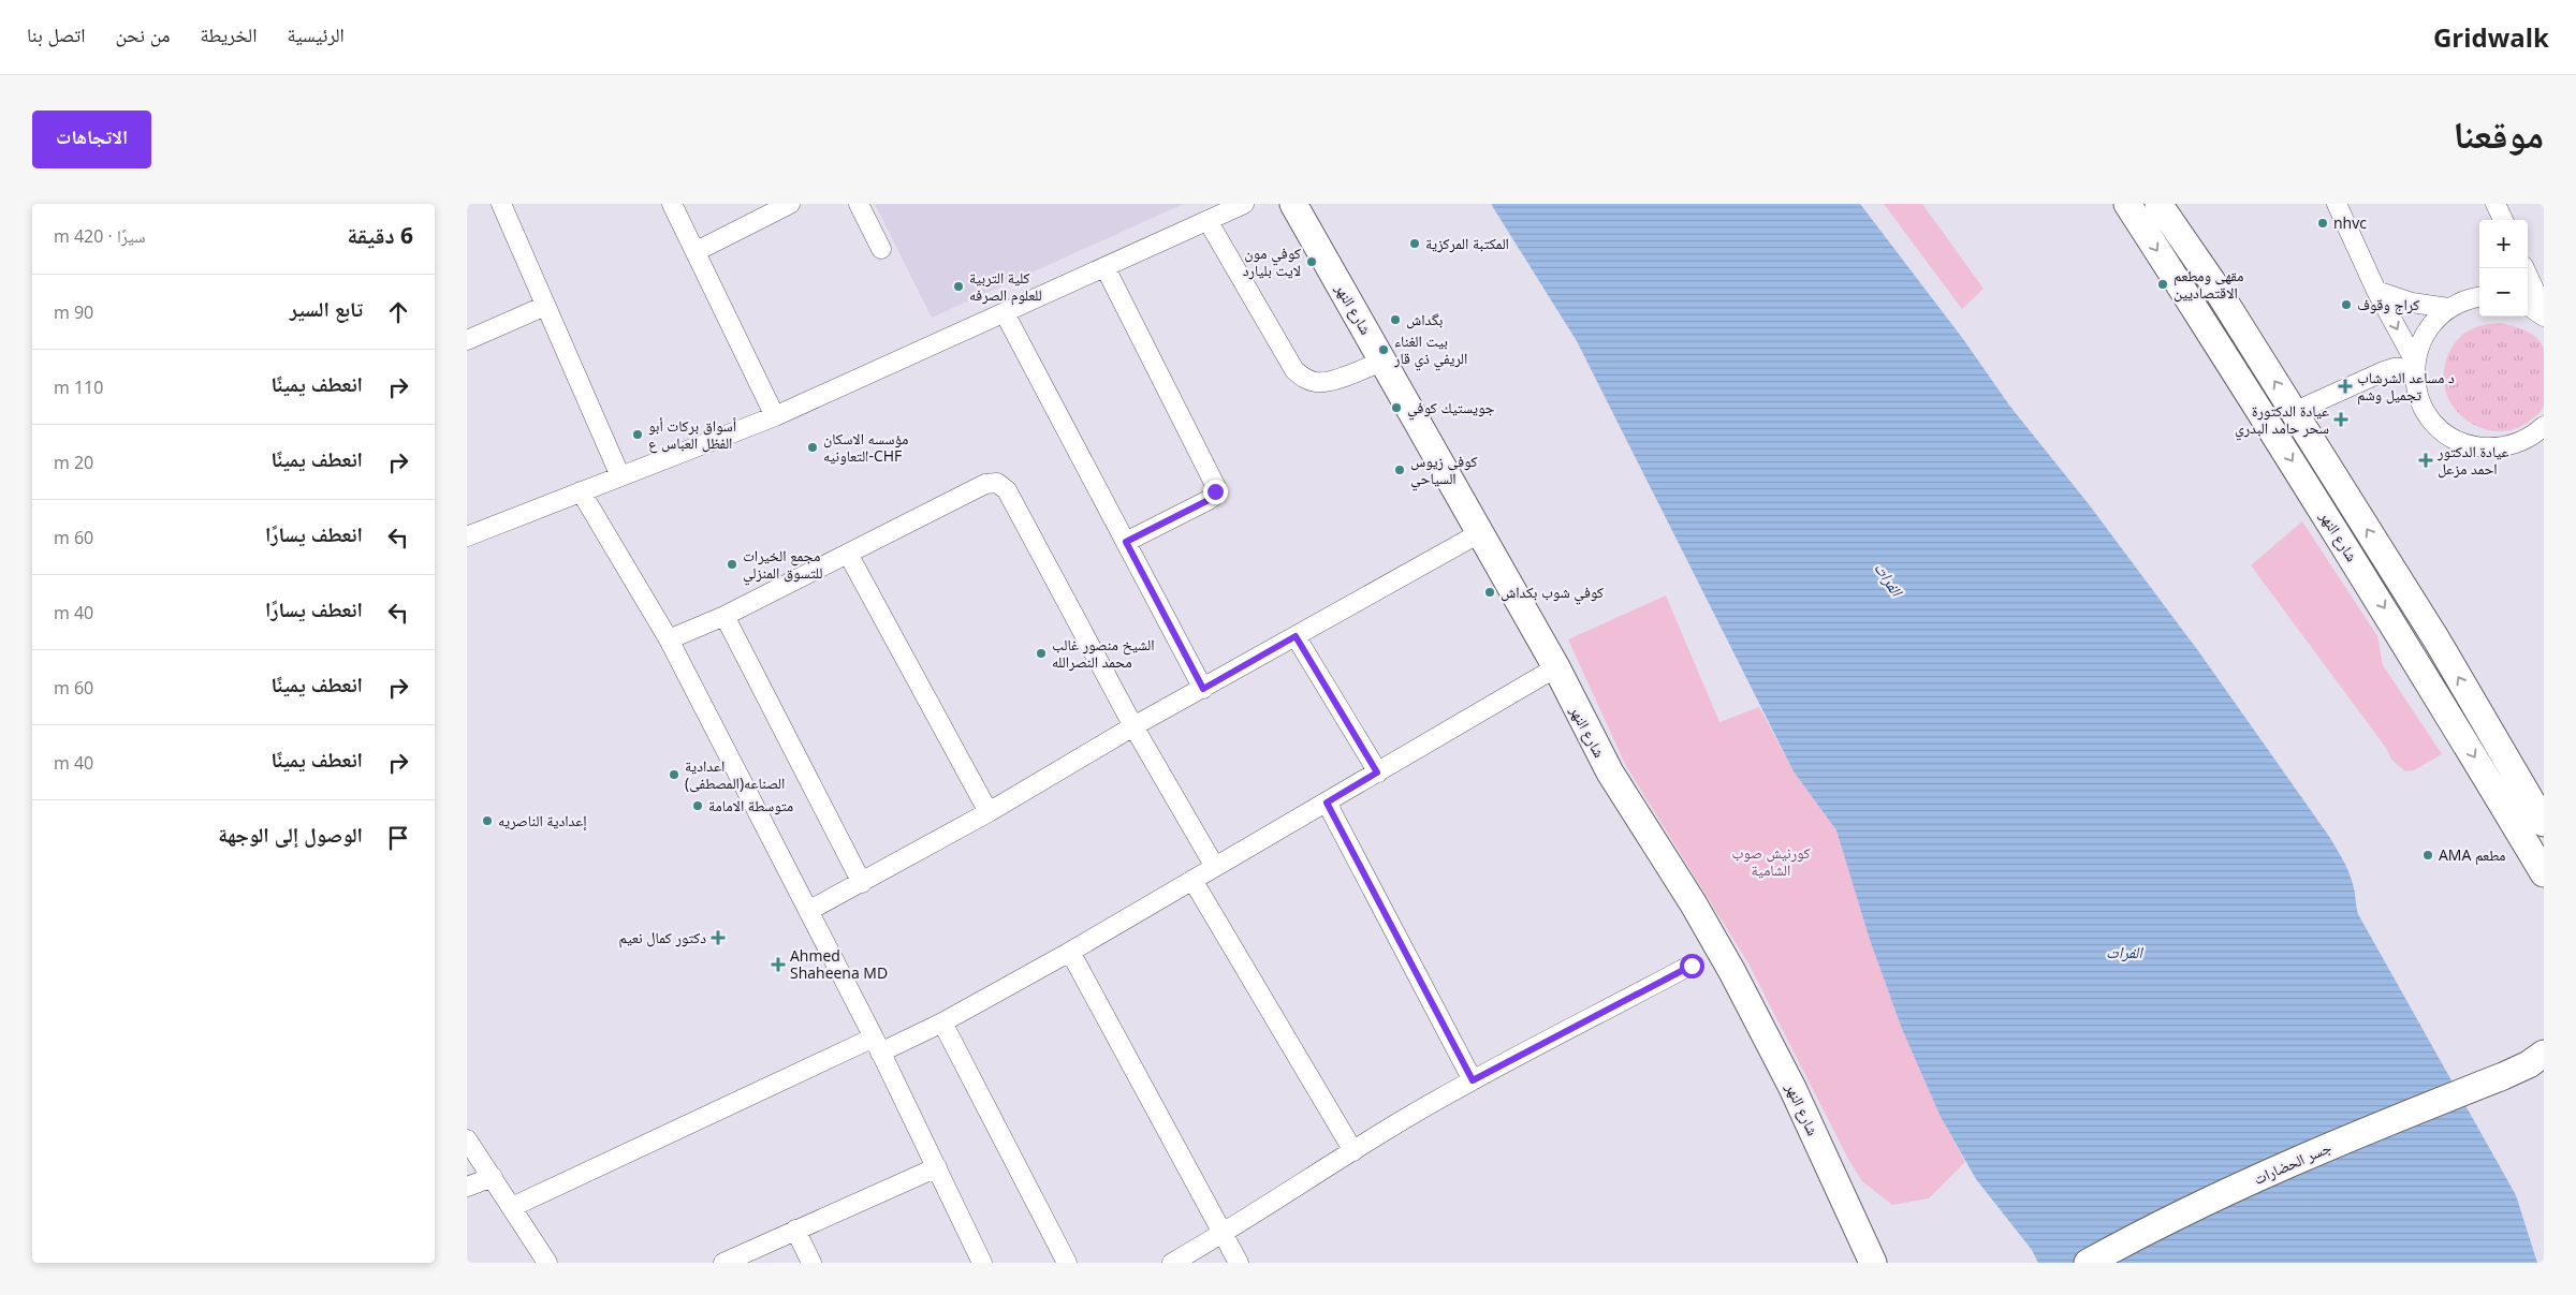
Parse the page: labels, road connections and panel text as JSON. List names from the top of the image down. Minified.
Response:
{"streets":{"main road":["شارع النهر","جسر الحضارات"]},"water":["الفرات"],"parks":["كورنيش صوب الشامية"],"places":{"other":["nhvc","المكتبة المركزية","كوفي مون لايت بليارد","مقهى ومطعم الاقتصاديين","كلية التربية للعلوم الصرفه","كراج وقوف","بگداش","بيت الغناء الريفي ذي قار","جويستيك كوفي","أسواق بركات أبو الفظل العباس ع","مؤسسه الاسكان التعاونيه-CHF","كوفي زيوس السياحي","مجمع الخيرات للتسوق المنزلي","كوفي شوب بكداش","الشيخ منصور غالب محمد النصرالله","اعدادية الصناعه(المصطفى)","متوسطة الامامة","إعدادية الناصريه","AMA مطعم"],"health":["د مساعد الشرشاب تجميل وشم","عيادة الدكتورة سحر حامد البدري","عيادة الدكتور احمد مزعل","دكتور كمال نعيم","Ahmed Shaheena MD"]},"page":{"header":"Gridwalk","nav":["الرئيسية","الخريطة","من نحن","اتصل بنا"],"title":"موقعنا","buttons":"الاتجاهات","heading":["6 دقيقة","سيرًا · 420 m"],"map_buttons":["+","−"],"list":[["تابع السير","90 m"],["انعطف يمينًا","110 m"],["انعطف يمينًا","20 m"],["انعطف يسارًا","60 m"],["انعطف يسارًا","40 m"],["انعطف يمينًا","60 m"],["انعطف يمينًا","40 m"],"الوصول إلى الوجهة"]}}
